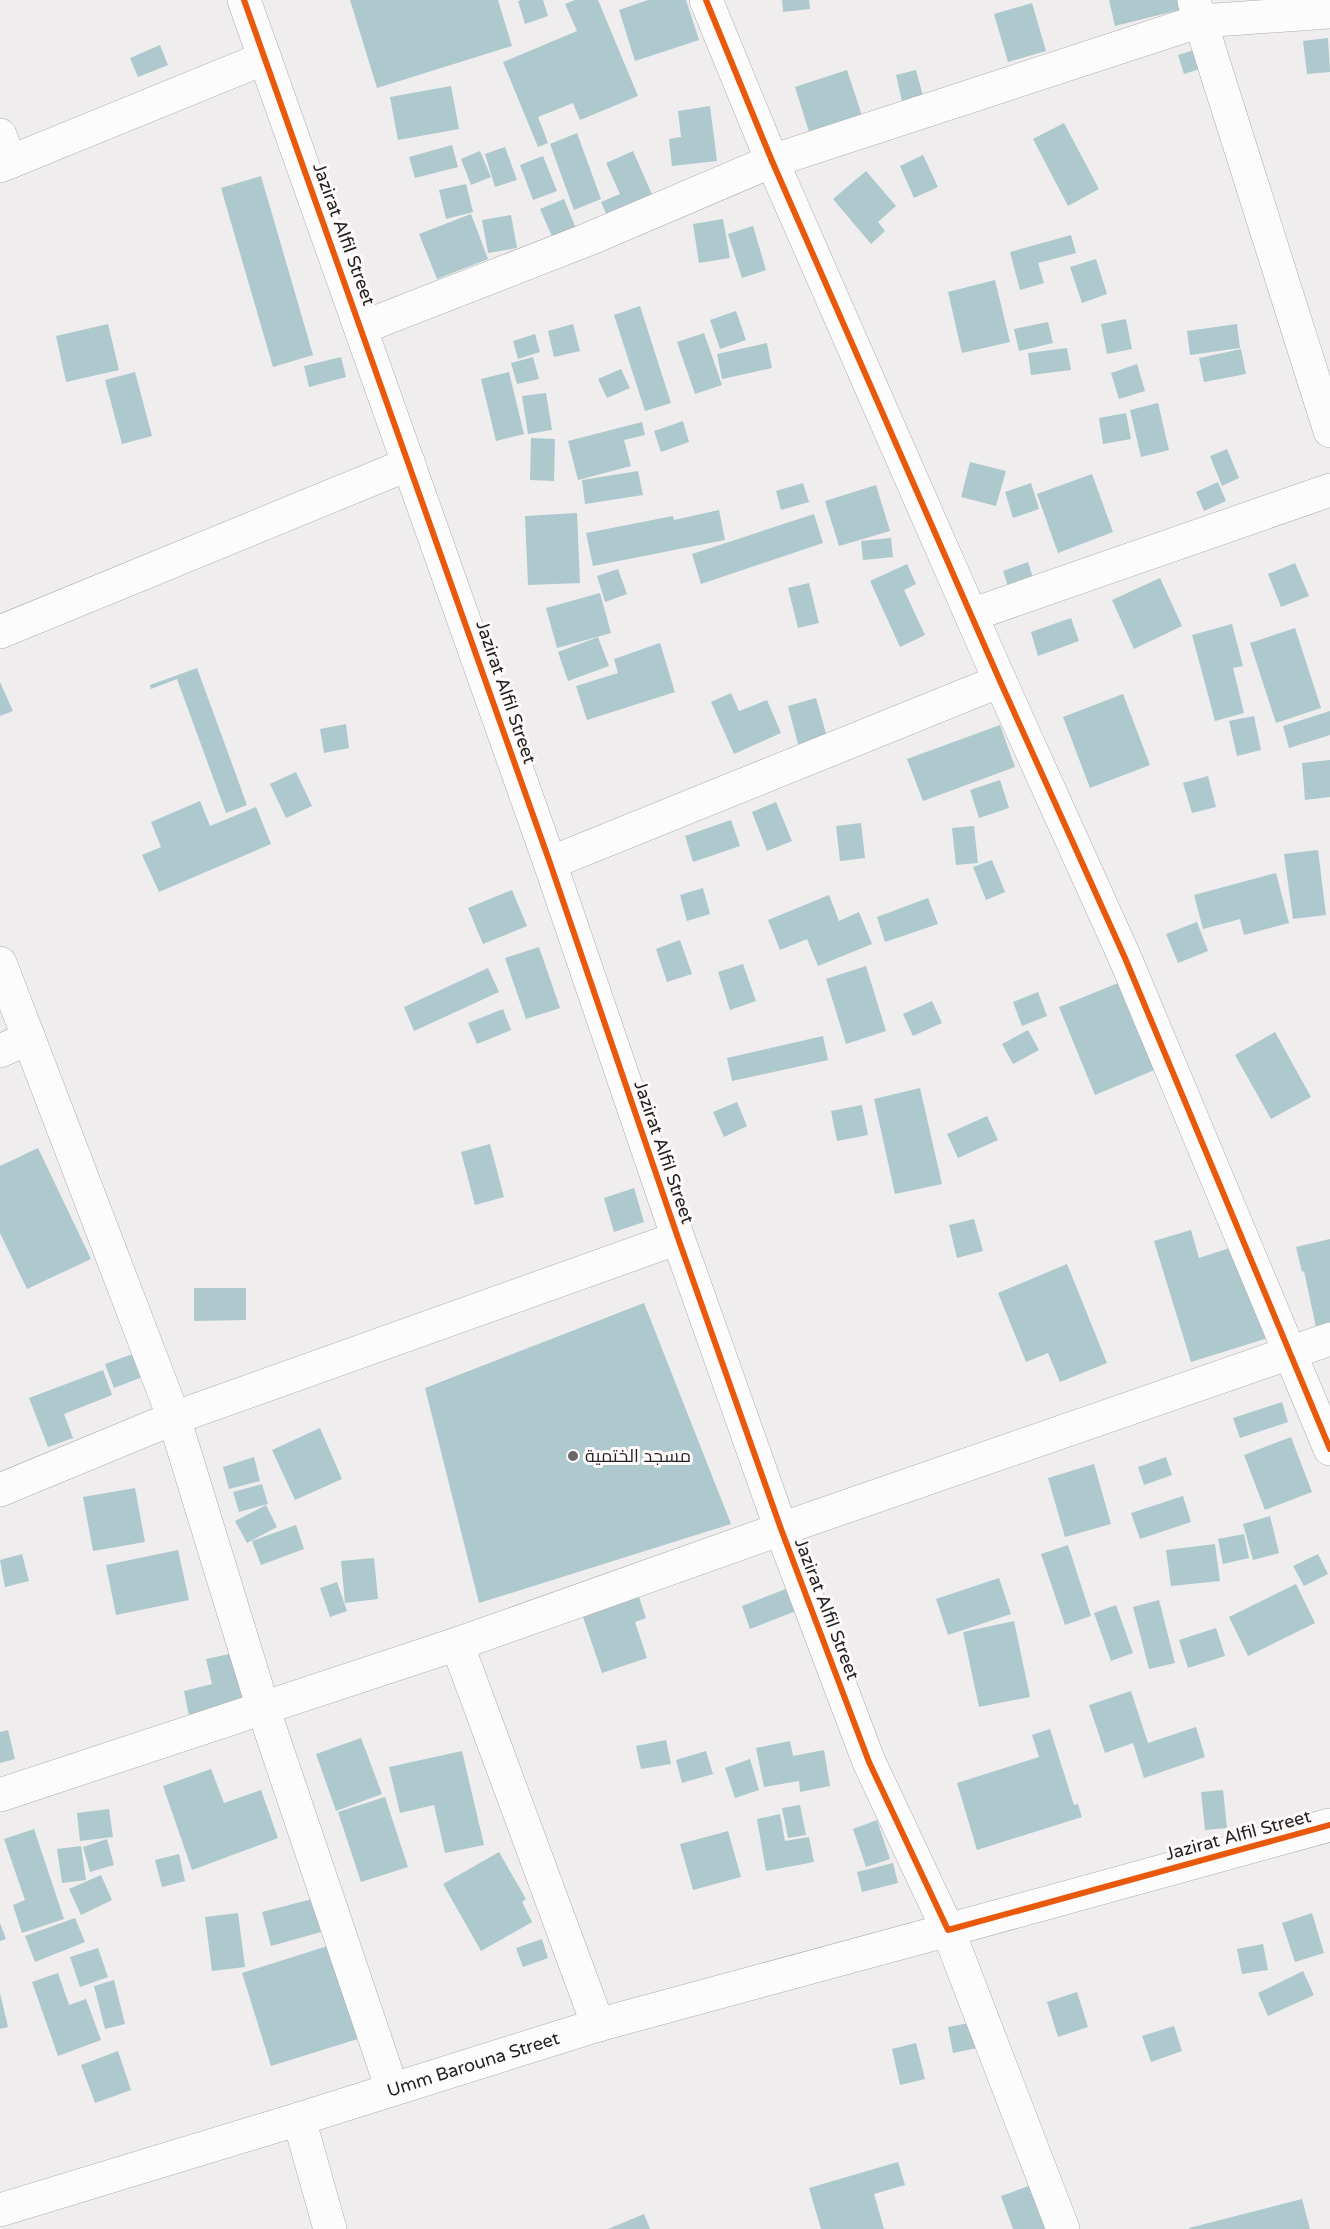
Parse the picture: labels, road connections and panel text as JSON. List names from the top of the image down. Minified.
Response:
{"streets":{"street":["Jazirat Alfil Street","Umm Barouna Street"]},"crossings":[["Jazirat Alfil Street","Umm Barouna Street"]],"places":["مسجد الختمية"]}
